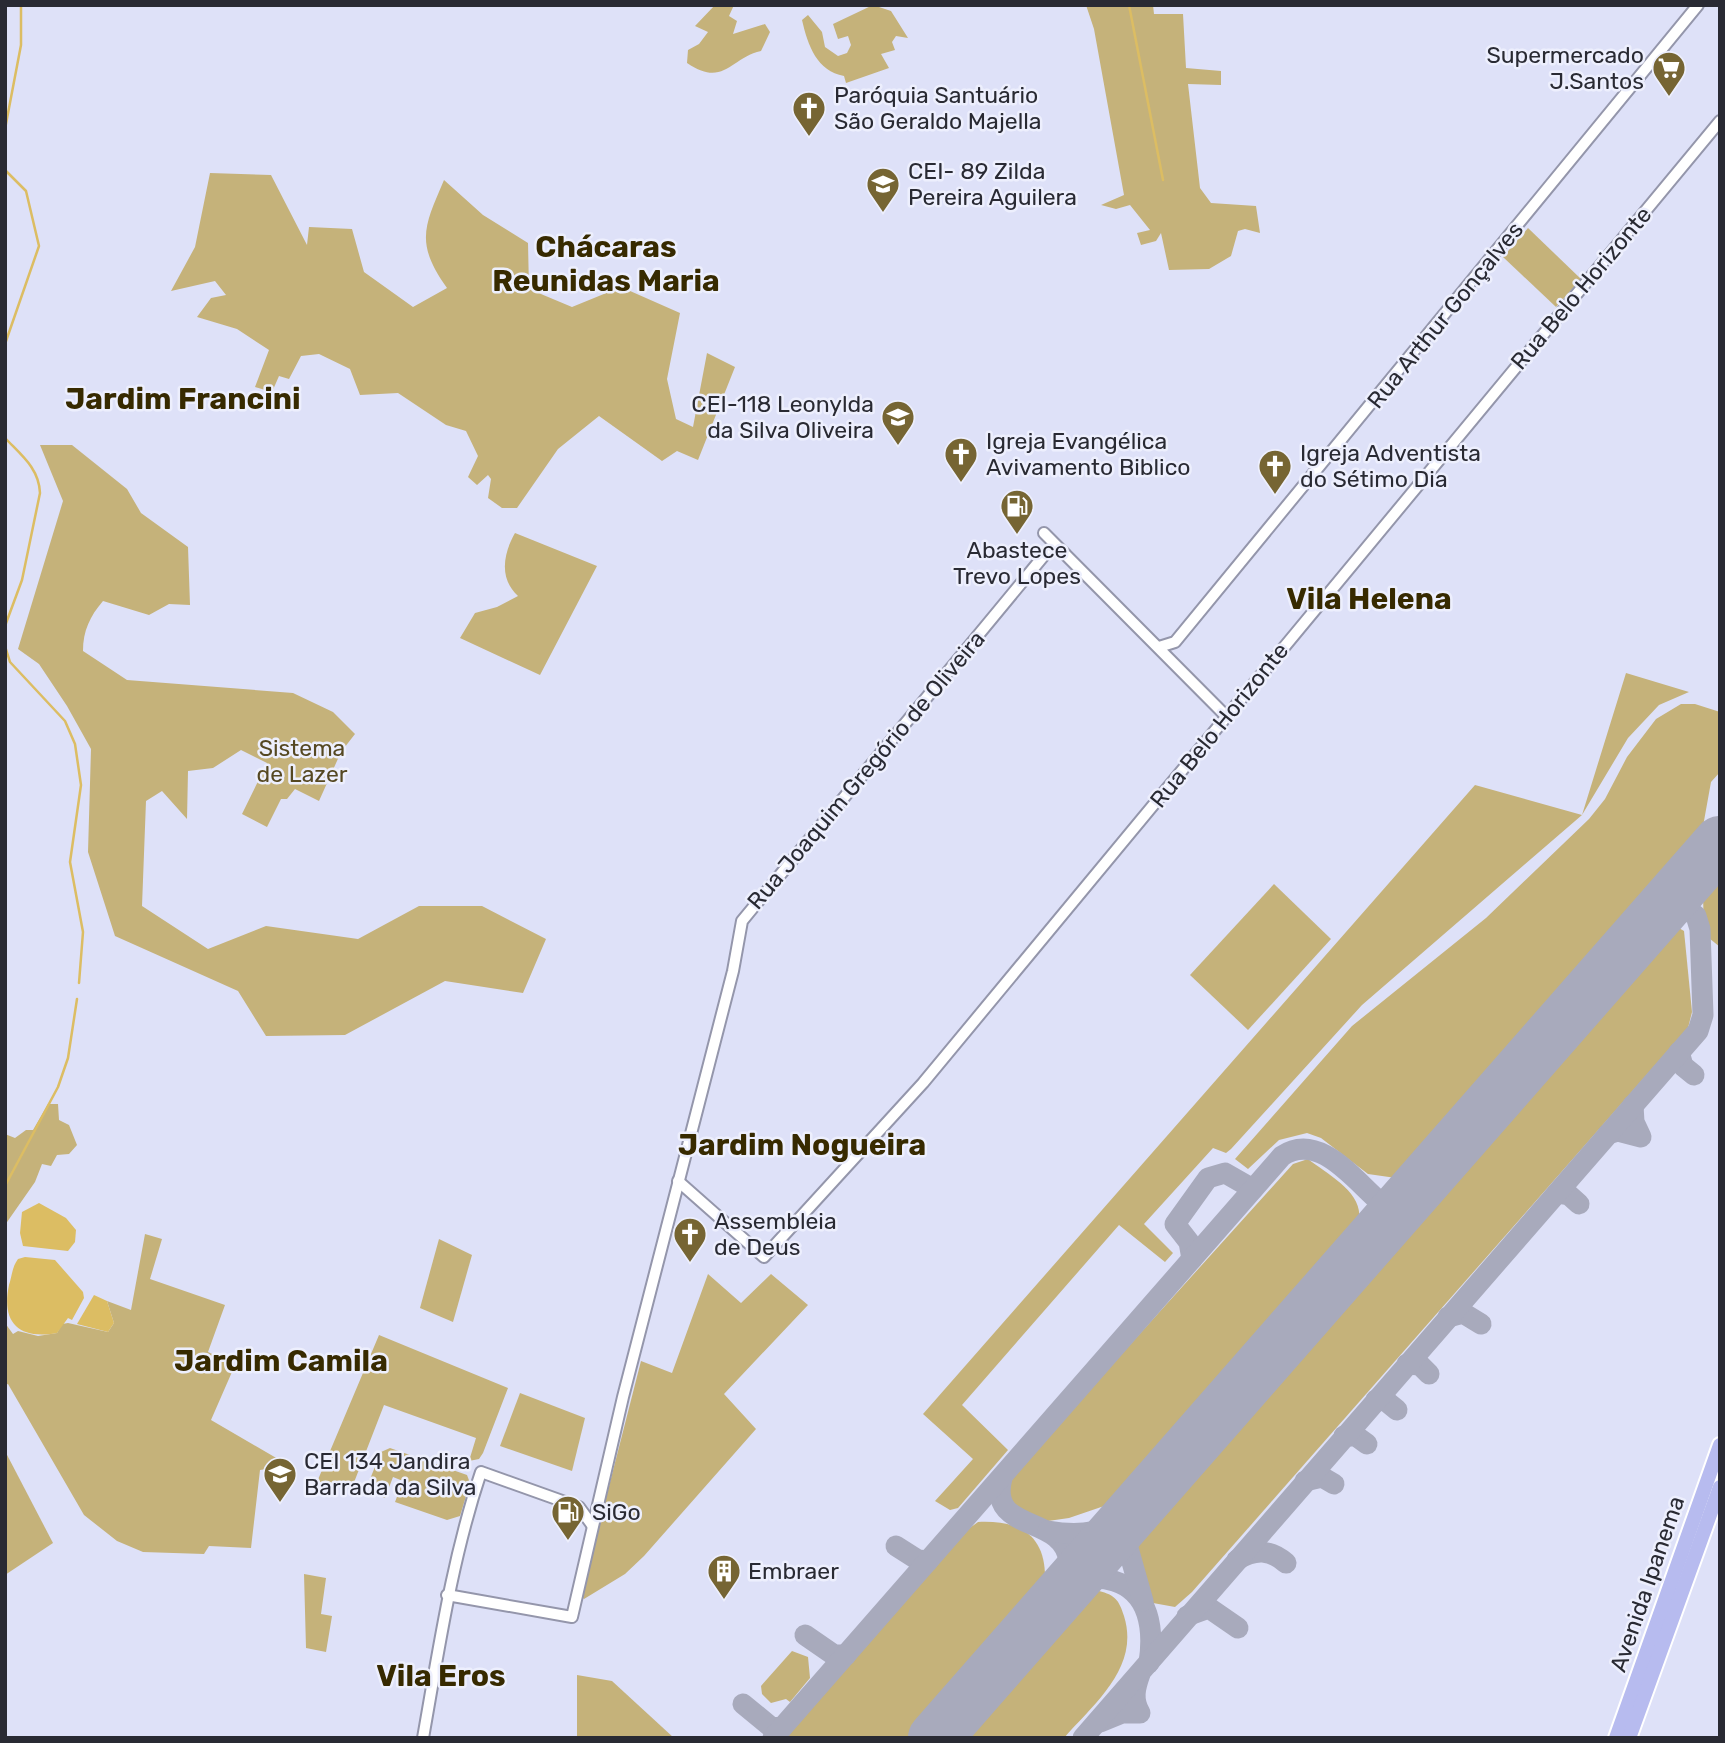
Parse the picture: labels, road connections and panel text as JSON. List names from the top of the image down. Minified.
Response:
{"streets":{"main road":["Avenida Ipanema"],"street":["Rua Belo Horizonte","Rua Arthur Gonçalves","Rua Joaquim Gregório de Oliveira"]},"crossings":[["Rua Belo Horizonte","Rua Joaquim Gregório de Oliveira"]],"districts":["Chácaras Reunidas Maria","Jardim Francini","Vila Helena","Jardim Nogueira","Jardim Camila","Vila Eros"],"parks":["Sistema de Lazer"],"places":{"supermarket":["Supermercado J.Santos"],"church":["Paróquia Santuário São Geraldo Majella","Igreja Evangélica Avivamento Biblico","Igreja Adventista do Sétimo Dia","Assembleia de Deus"],"school or university":["CEI- 89 Zilda Pereira Aguilera","CEI-118 Leonylda da Silva Oliveira","CEI 134 Jandira Barrada da Silva"],"fuel station":["Abastece Trevo Lopes","SiGo"],"building":["Embraer"]}}
